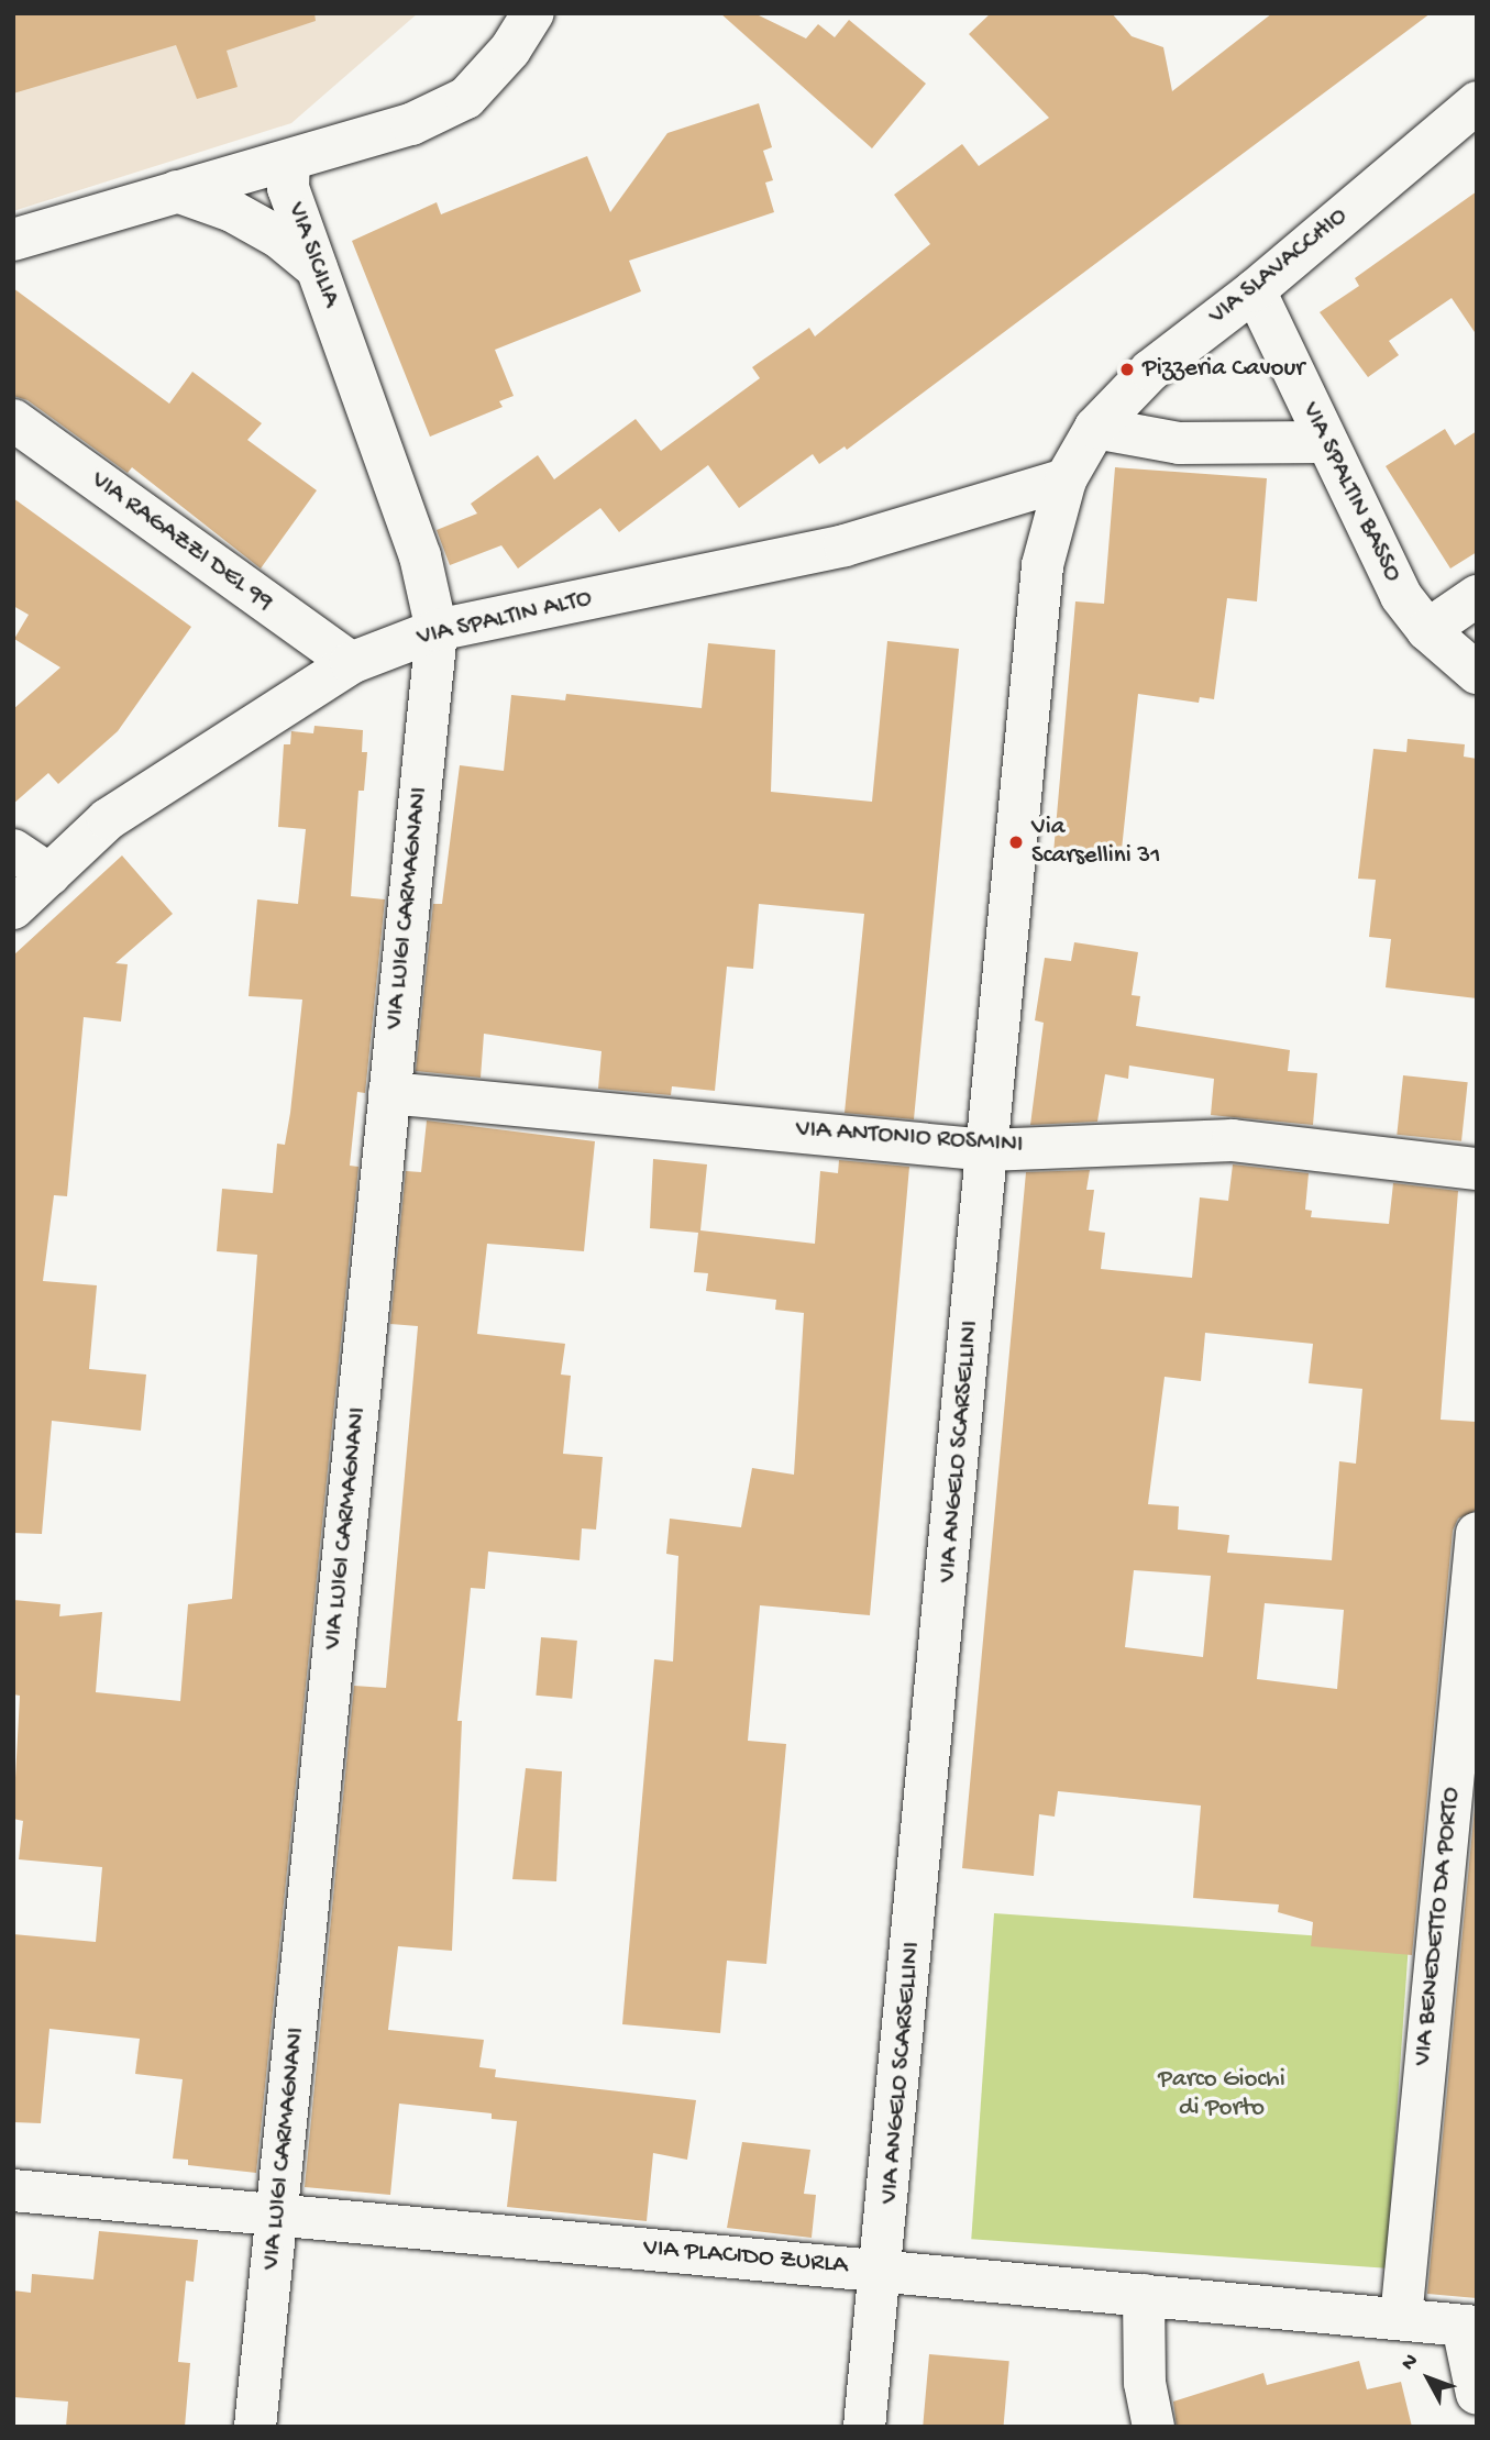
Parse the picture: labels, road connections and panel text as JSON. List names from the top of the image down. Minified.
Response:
{"streets":{"street":["VIA SICILIA","VIA SLAVACCHIO","VIA SPALTIN BASSO","VIA RAGAZZI DEL 99","VIA SPALTIN ALTO","VIA LUIGI CARMAGNANI","VIA ANTONIO ROSMINI","VIA ANGELO SCARSELLINI","VIA BENEDETTO DA PORTO","VIA PLACIDO ZURLA"]},"crossings":[["VIA SICILIA","VIA SPALTIN ALTO"],["VIA SICILIA","VIA LUIGI CARMAGNANI"],["VIA SLAVACCHIO","VIA SPALTIN BASSO"],["VIA SLAVACCHIO","VIA SPALTIN ALTO"],["VIA SLAVACCHIO","VIA ANGELO SCARSELLINI"],["VIA RAGAZZI DEL 99","VIA SPALTIN ALTO"],["VIA SPALTIN ALTO","VIA LUIGI CARMAGNANI"],["VIA SPALTIN ALTO","VIA ANGELO SCARSELLINI"],["VIA LUIGI CARMAGNANI","VIA ANTONIO ROSMINI"],["VIA LUIGI CARMAGNANI","VIA PLACIDO ZURLA"],["VIA ANTONIO ROSMINI","VIA ANGELO SCARSELLINI"],["VIA ANGELO SCARSELLINI","VIA PLACIDO ZURLA"],["VIA BENEDETTO DA PORTO","VIA PLACIDO ZURLA"]],"parks":["Parco Giochi di Porto"],"places":["Pizzeria Cavour","Via Scarsellini 31"],"north":"top left"}
